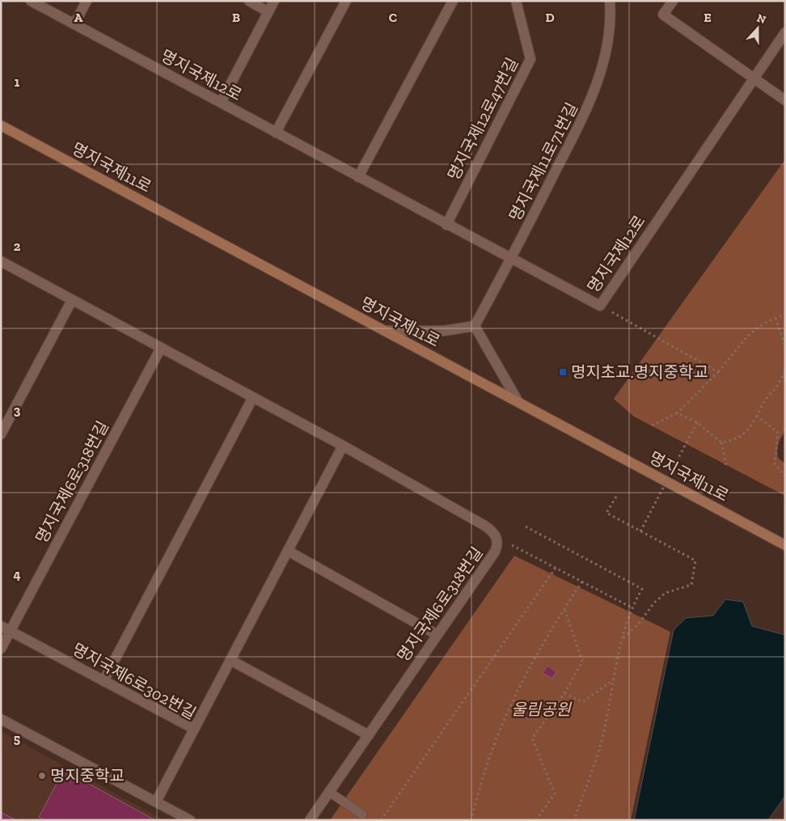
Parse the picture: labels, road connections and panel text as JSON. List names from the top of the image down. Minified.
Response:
{"streets":{"main road":["명지국제11로"],"street":["명지국제12로","명지국제12로47번길","명지국제11로71번길","명지국제6로318번길","명지국제6로302번길"]},"crossings":[["명지국제12로","명지국제12로47번길"],["명지국제12로","명지국제11로71번길"],["명지국제6로318번길","명지국제6로302번길"]],"parks":["울림공원"],"places":{"transit":["명지초교.명지중학교"],"other":["명지중학교"]},"north":"top","grid":{"columns":["A","B","C","D","E"],"rows":["1","2","3","4","5"]}}
